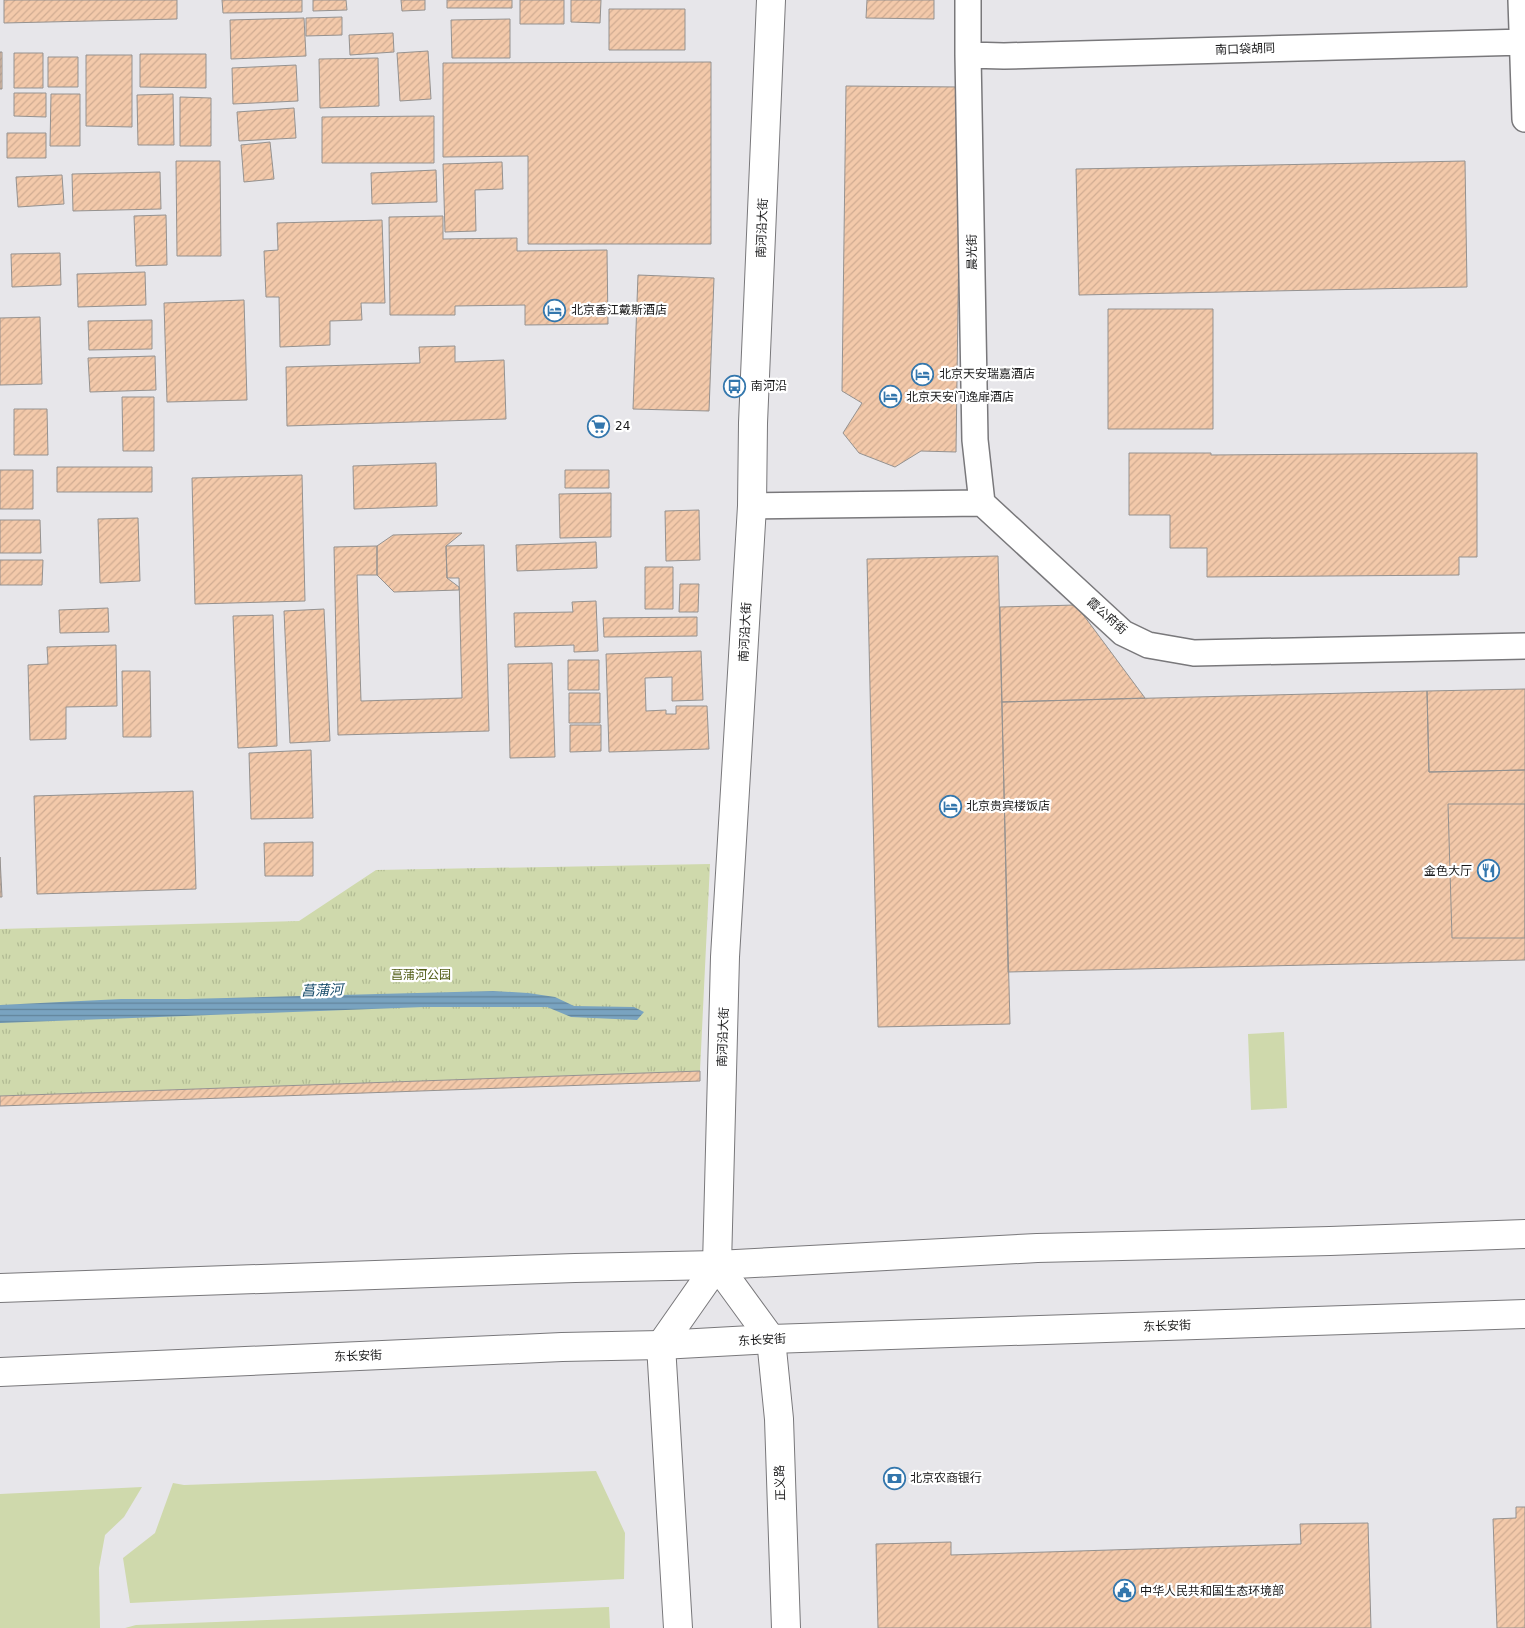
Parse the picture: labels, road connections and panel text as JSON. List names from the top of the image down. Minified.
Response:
{"streets":{"main road":["南河沿大街","东长安街","正义路"],"street":["南口袋胡同","晨光街","霞公府街"]},"crossings":[["南口袋胡同","晨光街"],["晨光街","霞公府街"],["东长安街","正义路"]],"water":["菖蒲河"],"parks":["菖蒲河公园"],"places":{"hotel":["北京香江戴斯酒店","北京天安瑞嘉酒店","北京天安门逸扉酒店","北京贵宾楼饭店"],"bus stop":["南河沿"],"supermarket":["24"],"restaurant":["金色大厅"],"bank":["北京农商银行"],"public building":["中华人民共和国生态环境部"]}}
